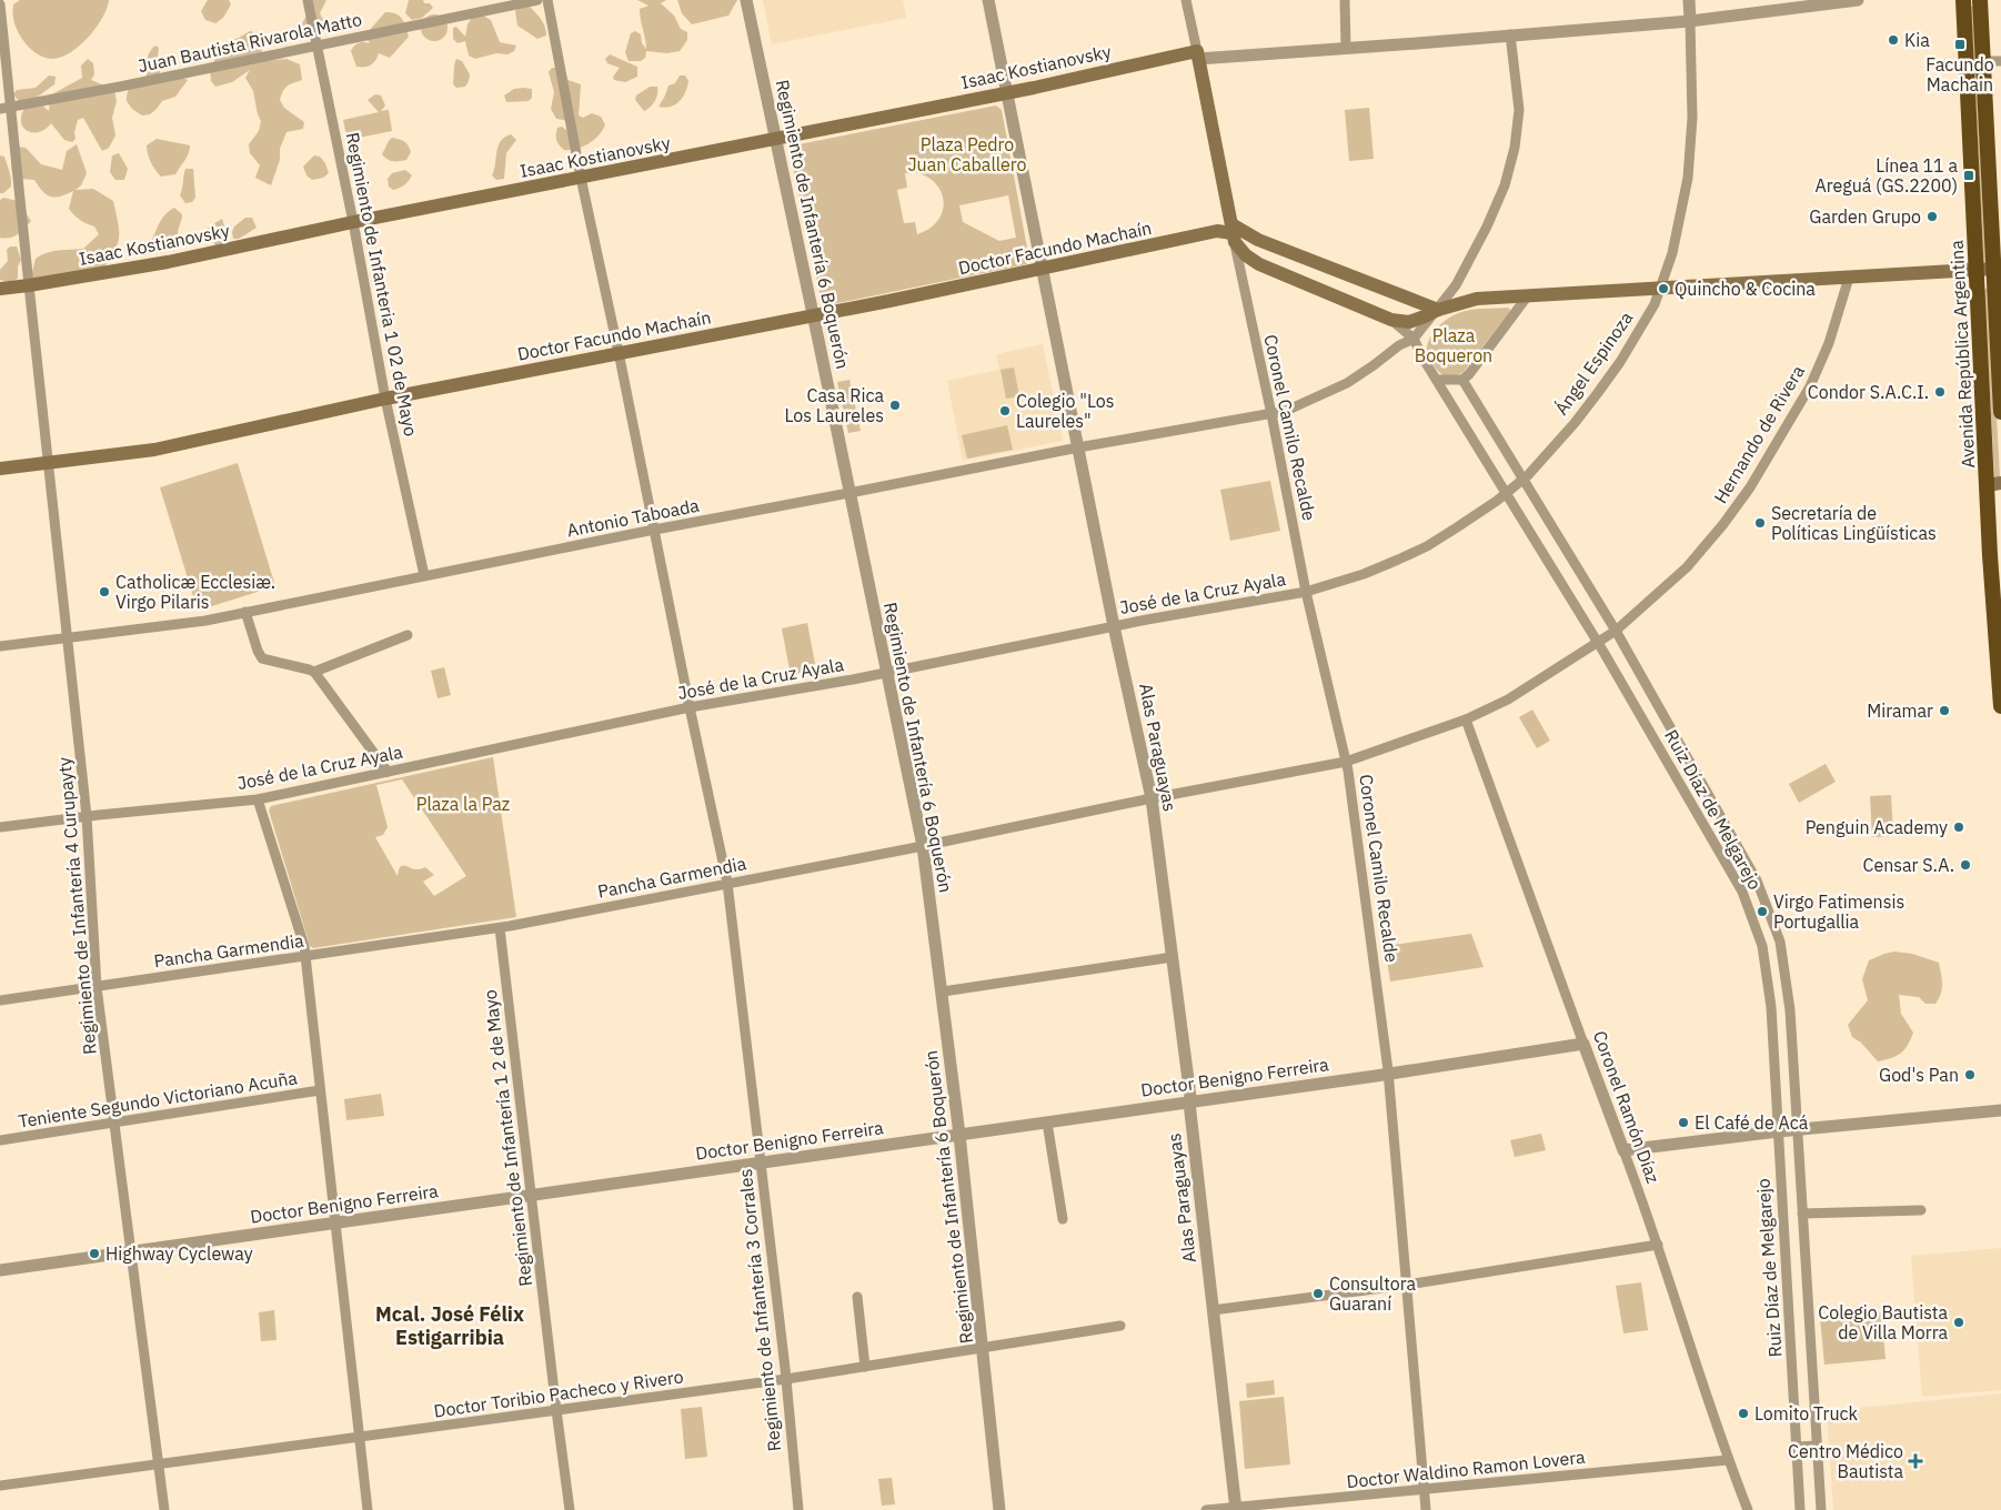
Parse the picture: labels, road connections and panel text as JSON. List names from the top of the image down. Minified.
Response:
{"streets":{"highway":["Avenida República Argentina"],"main road":["Isaac Kostianovsky","Doctor Facundo Machaín","Coronel Camilo Recalde"],"street":["Juan Bautista Rivarola Matto","Regimiento de Infantería 6 Boquerón","Regimiento de Infanteria 1 02 de Mayo","Ángel Espinoza","Hernando de Rivera","Antonio Taboada","José de la Cruz Ayala","Alas Paraguayas","Ruiz Díaz de Melgarejo","Pancha Garmendia","Regimiento de Infantería 4 Curupayty","Doctor Benigno Ferreira","Teniente Segundo Victoriano Acuña","Coronel Ramón Díaz","Regimiento de Infantería 1 2 de Mayo","Regimiento de Infantería 3 Corrales","Doctor Toribio Pacheco y Rivero","Doctor Waldino Ramon Lovera"]},"crossings":[["Juan Bautista Rivarola Matto","Regimiento de Infanteria 1 02 de Mayo"],["Juan Bautista Rivarola Matto","Regimiento de Infantería 4 Curupayty"],["Isaac Kostianovsky","Regimiento de Infantería 6 Boquerón"],["Isaac Kostianovsky","Regimiento de Infanteria 1 02 de Mayo"],["Isaac Kostianovsky","Coronel Camilo Recalde"],["Isaac Kostianovsky","Alas Paraguayas"],["Isaac Kostianovsky","Regimiento de Infantería 4 Curupayty"],["Isaac Kostianovsky","Regimiento de Infantería 3 Corrales"],["Regimiento de Infantería 6 Boquerón","Doctor Facundo Machaín"],["Regimiento de Infantería 6 Boquerón","Antonio Taboada"],["Regimiento de Infantería 6 Boquerón","José de la Cruz Ayala"],["Regimiento de Infantería 6 Boquerón","Pancha Garmendia"],["Regimiento de Infantería 6 Boquerón","Doctor Benigno Ferreira"],["Regimiento de Infantería 6 Boquerón","Doctor Toribio Pacheco y Rivero"],["Doctor Facundo Machaín","Regimiento de Infanteria 1 02 de Mayo"],["Doctor Facundo Machaín","Coronel Camilo Recalde"],["Doctor Facundo Machaín","Alas Paraguayas"],["Doctor Facundo Machaín","Regimiento de Infantería 4 Curupayty"],["Doctor Facundo Machaín","Regimiento de Infantería 3 Corrales"],["Regimiento de Infanteria 1 02 de Mayo","Antonio Taboada"],["Ángel Espinoza","José de la Cruz Ayala"],["Ángel Espinoza","Ruiz Díaz de Melgarejo"],["Coronel Camilo Recalde","Hernando de Rivera"],["Coronel Camilo Recalde","Antonio Taboada"],["Coronel Camilo Recalde","José de la Cruz Ayala"],["Coronel Camilo Recalde","Pancha Garmendia"],["Coronel Camilo Recalde","Doctor Benigno Ferreira"],["Coronel Camilo Recalde","Doctor Waldino Ramon Lovera"],["Hernando de Rivera","Ruiz Díaz de Melgarejo"],["Hernando de Rivera","Pancha Garmendia"],["Hernando de Rivera","Coronel Ramón Díaz"],["Antonio Taboada","Alas Paraguayas"],["Antonio Taboada","Ruiz Díaz de Melgarejo"],["Antonio Taboada","Regimiento de Infantería 4 Curupayty"],["Antonio Taboada","Regimiento de Infantería 3 Corrales"],["José de la Cruz Ayala","Alas Paraguayas"],["José de la Cruz Ayala","Ruiz Díaz de Melgarejo"],["José de la Cruz Ayala","Regimiento de Infantería 4 Curupayty"],["José de la Cruz Ayala","Regimiento de Infantería 3 Corrales"],["Alas Paraguayas","Pancha Garmendia"],["Alas Paraguayas","Doctor Benigno Ferreira"],["Alas Paraguayas","Doctor Waldino Ramon Lovera"],["Pancha Garmendia","Regimiento de Infantería 4 Curupayty"],["Pancha Garmendia","Regimiento de Infantería 1 2 de Mayo"],["Pancha Garmendia","Regimiento de Infantería 3 Corrales"],["Regimiento de Infantería 4 Curupayty","Doctor Benigno Ferreira"],["Regimiento de Infantería 4 Curupayty","Teniente Segundo Victoriano Acuña"],["Regimiento de Infantería 4 Curupayty","Doctor Toribio Pacheco y Rivero"],["Doctor Benigno Ferreira","Coronel Ramón Díaz"],["Doctor Benigno Ferreira","Regimiento de Infantería 1 2 de Mayo"],["Doctor Benigno Ferreira","Regimiento de Infantería 3 Corrales"],["Coronel Ramón Díaz","Doctor Waldino Ramon Lovera"],["Regimiento de Infantería 1 2 de Mayo","Doctor Toribio Pacheco y Rivero"],["Regimiento de Infantería 3 Corrales","Doctor Toribio Pacheco y Rivero"]],"districts":["Mcal. José Félix Estigarribia"],"parks":["Plaza Pedro Juan Caballero","Plaza Boqueron","Plaza la Paz"],"places":{"other":["Kia","Garden Grupo","Quincho & Cocina","Condor S.A.C.I.","Casa Rica Los Laureles","Colegio \"Los Laureles\"","Secretaría de Políticas Lingüísticas","Catholicæ Ecclesiæ. Virgo Pilaris","Miramar","Penguin Academy","Censar S.A.","Virgo Fatimensis Portugallia","God's Pan","El Café de Acá","Highway Cycleway","Consultora Guaraní","Colegio Bautista de Villa Morra","Lomito Truck"],"transit":["Facundo Machain","Línea 11 a Areguá (GS.2200)"],"health":["Centro Médico Bautista"]}}
